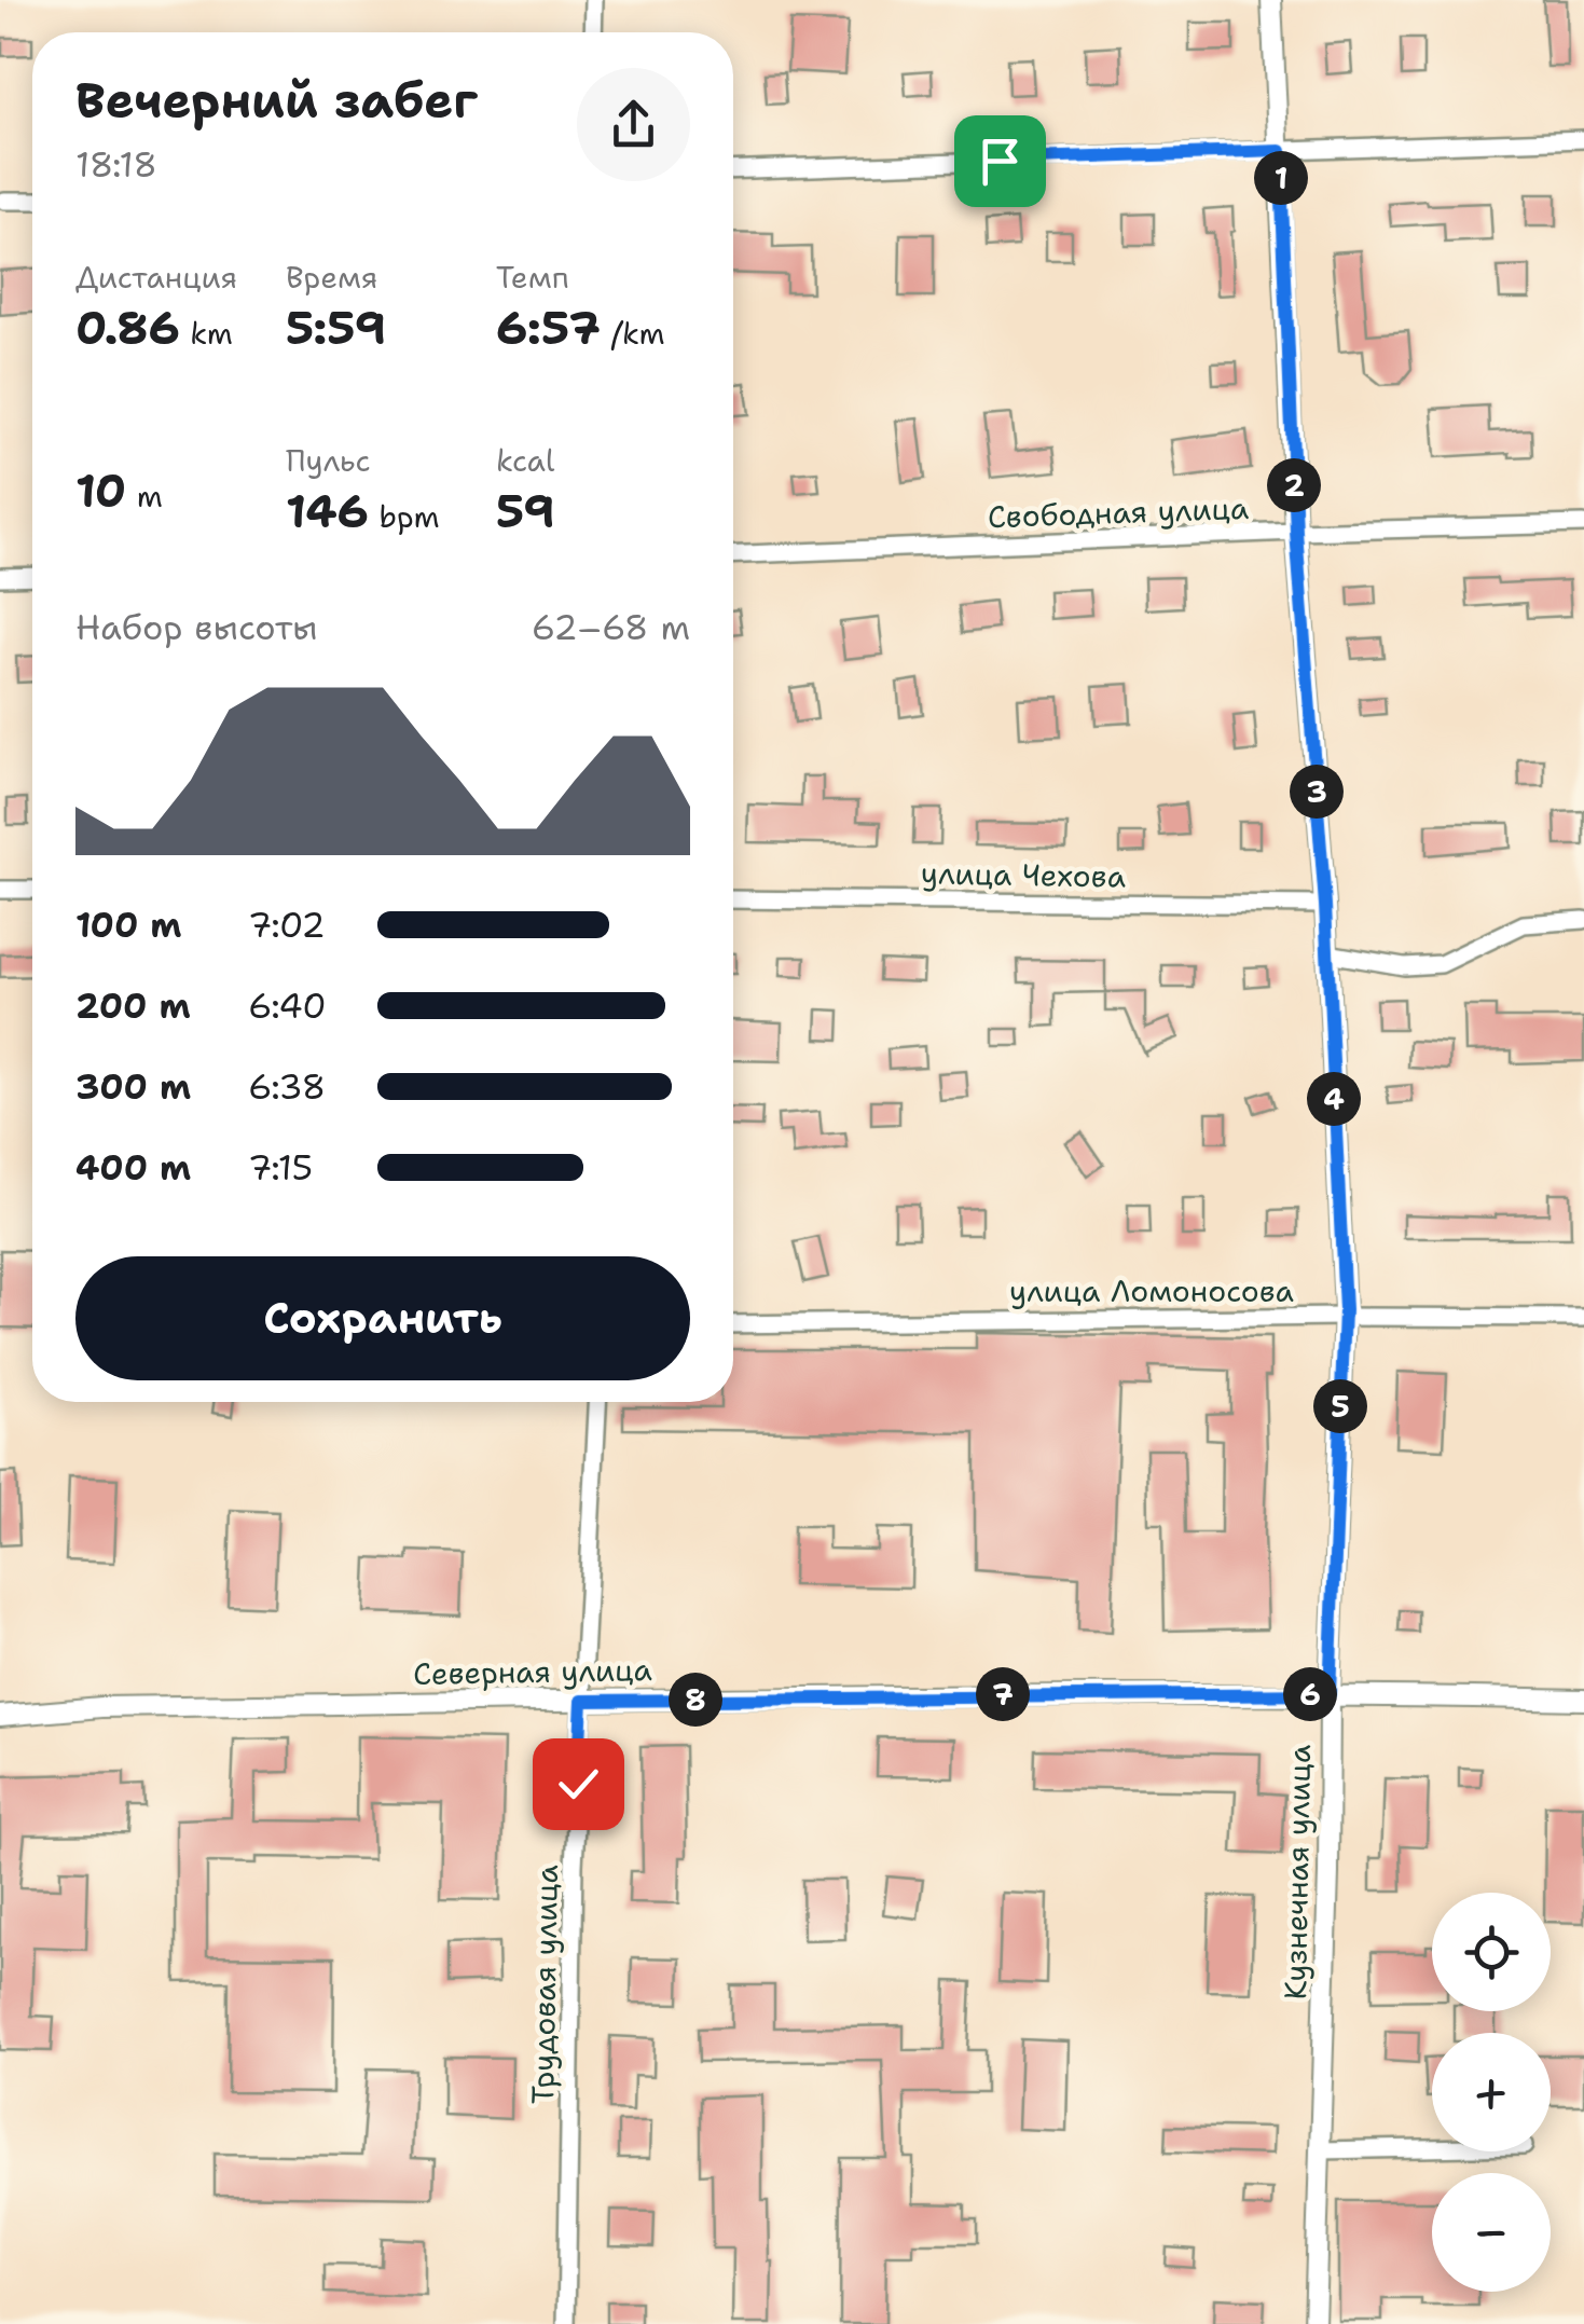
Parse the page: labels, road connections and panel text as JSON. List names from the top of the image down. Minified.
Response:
{"streets":{"street":["Свободная улица","улица Чехова","улица Ломоносова","Северная улица","Кузнечная улица","Трудовая улица"]},"crossings":[["Свободная улица","Кузнечная улица"],["улица Чехова","Кузнечная улица"],["улица Ломоносова","Кузнечная улица"],["Северная улица","Кузнечная улица"],["Северная улица","Трудовая улица"]],"page":{"heading":["Вечерний забег","18:18"],"pins":["1","2","3","4","5","6","7","8"],"stats":[["Дистанция","0.86 km"],["Время","5:59"],["Темп","6:57 /km"],["10 m"],["Пульс","146 bpm"],["kcal","59"]],"chart":["Набор высоты","62–68 m"],"list":[{"name":"100 m","note":"7:02"},{"name":"200 m","note":"6:40"},{"name":"300 m","note":"6:38"},{"name":"400 m","note":"7:15"}],"buttons":"Сохранить","map_buttons":["+","−"]}}
